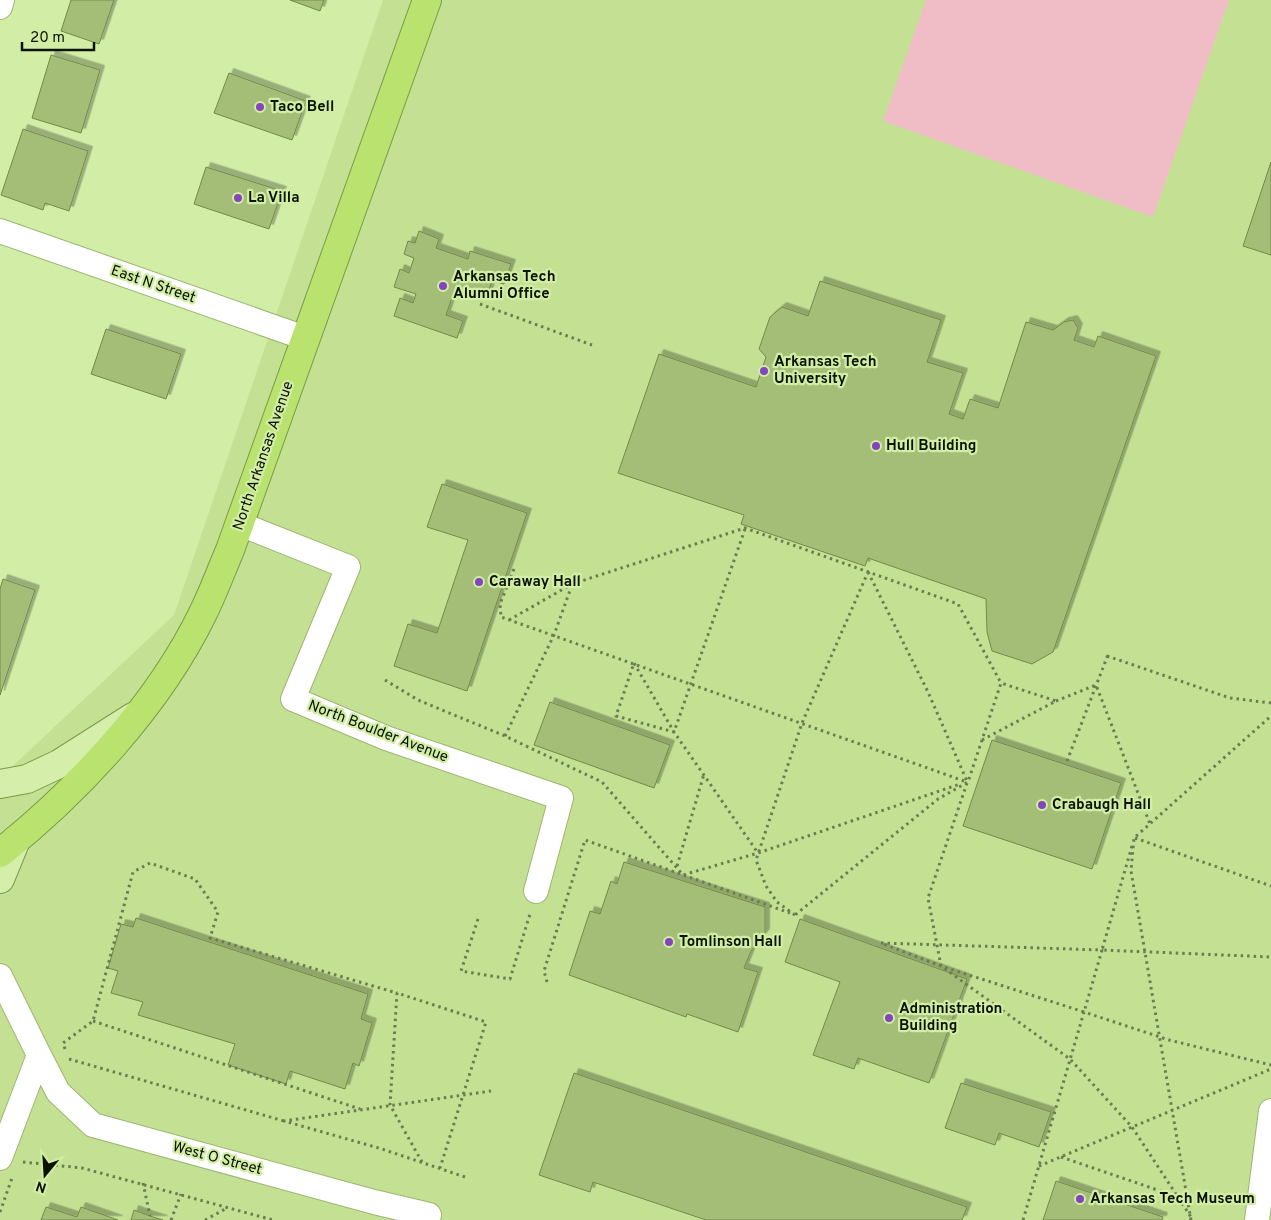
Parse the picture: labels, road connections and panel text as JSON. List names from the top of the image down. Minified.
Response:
{"streets":{"highway":["North Arkansas Avenue"],"street":["East N Street","North Boulder Avenue","West O Street"]},"crossings":[["East N Street","North Arkansas Avenue"],["North Arkansas Avenue","North Boulder Avenue"]],"places":["Taco Bell","La Villa","Arkansas Tech Alumni Office","Arkansas Tech University","Hull Building","Caraway Hall","Crabaugh Hall","Tomlinson Hall","Administration Building","Arkansas Tech Museum"],"scale_bar":"20 m","north":"bottom"}
